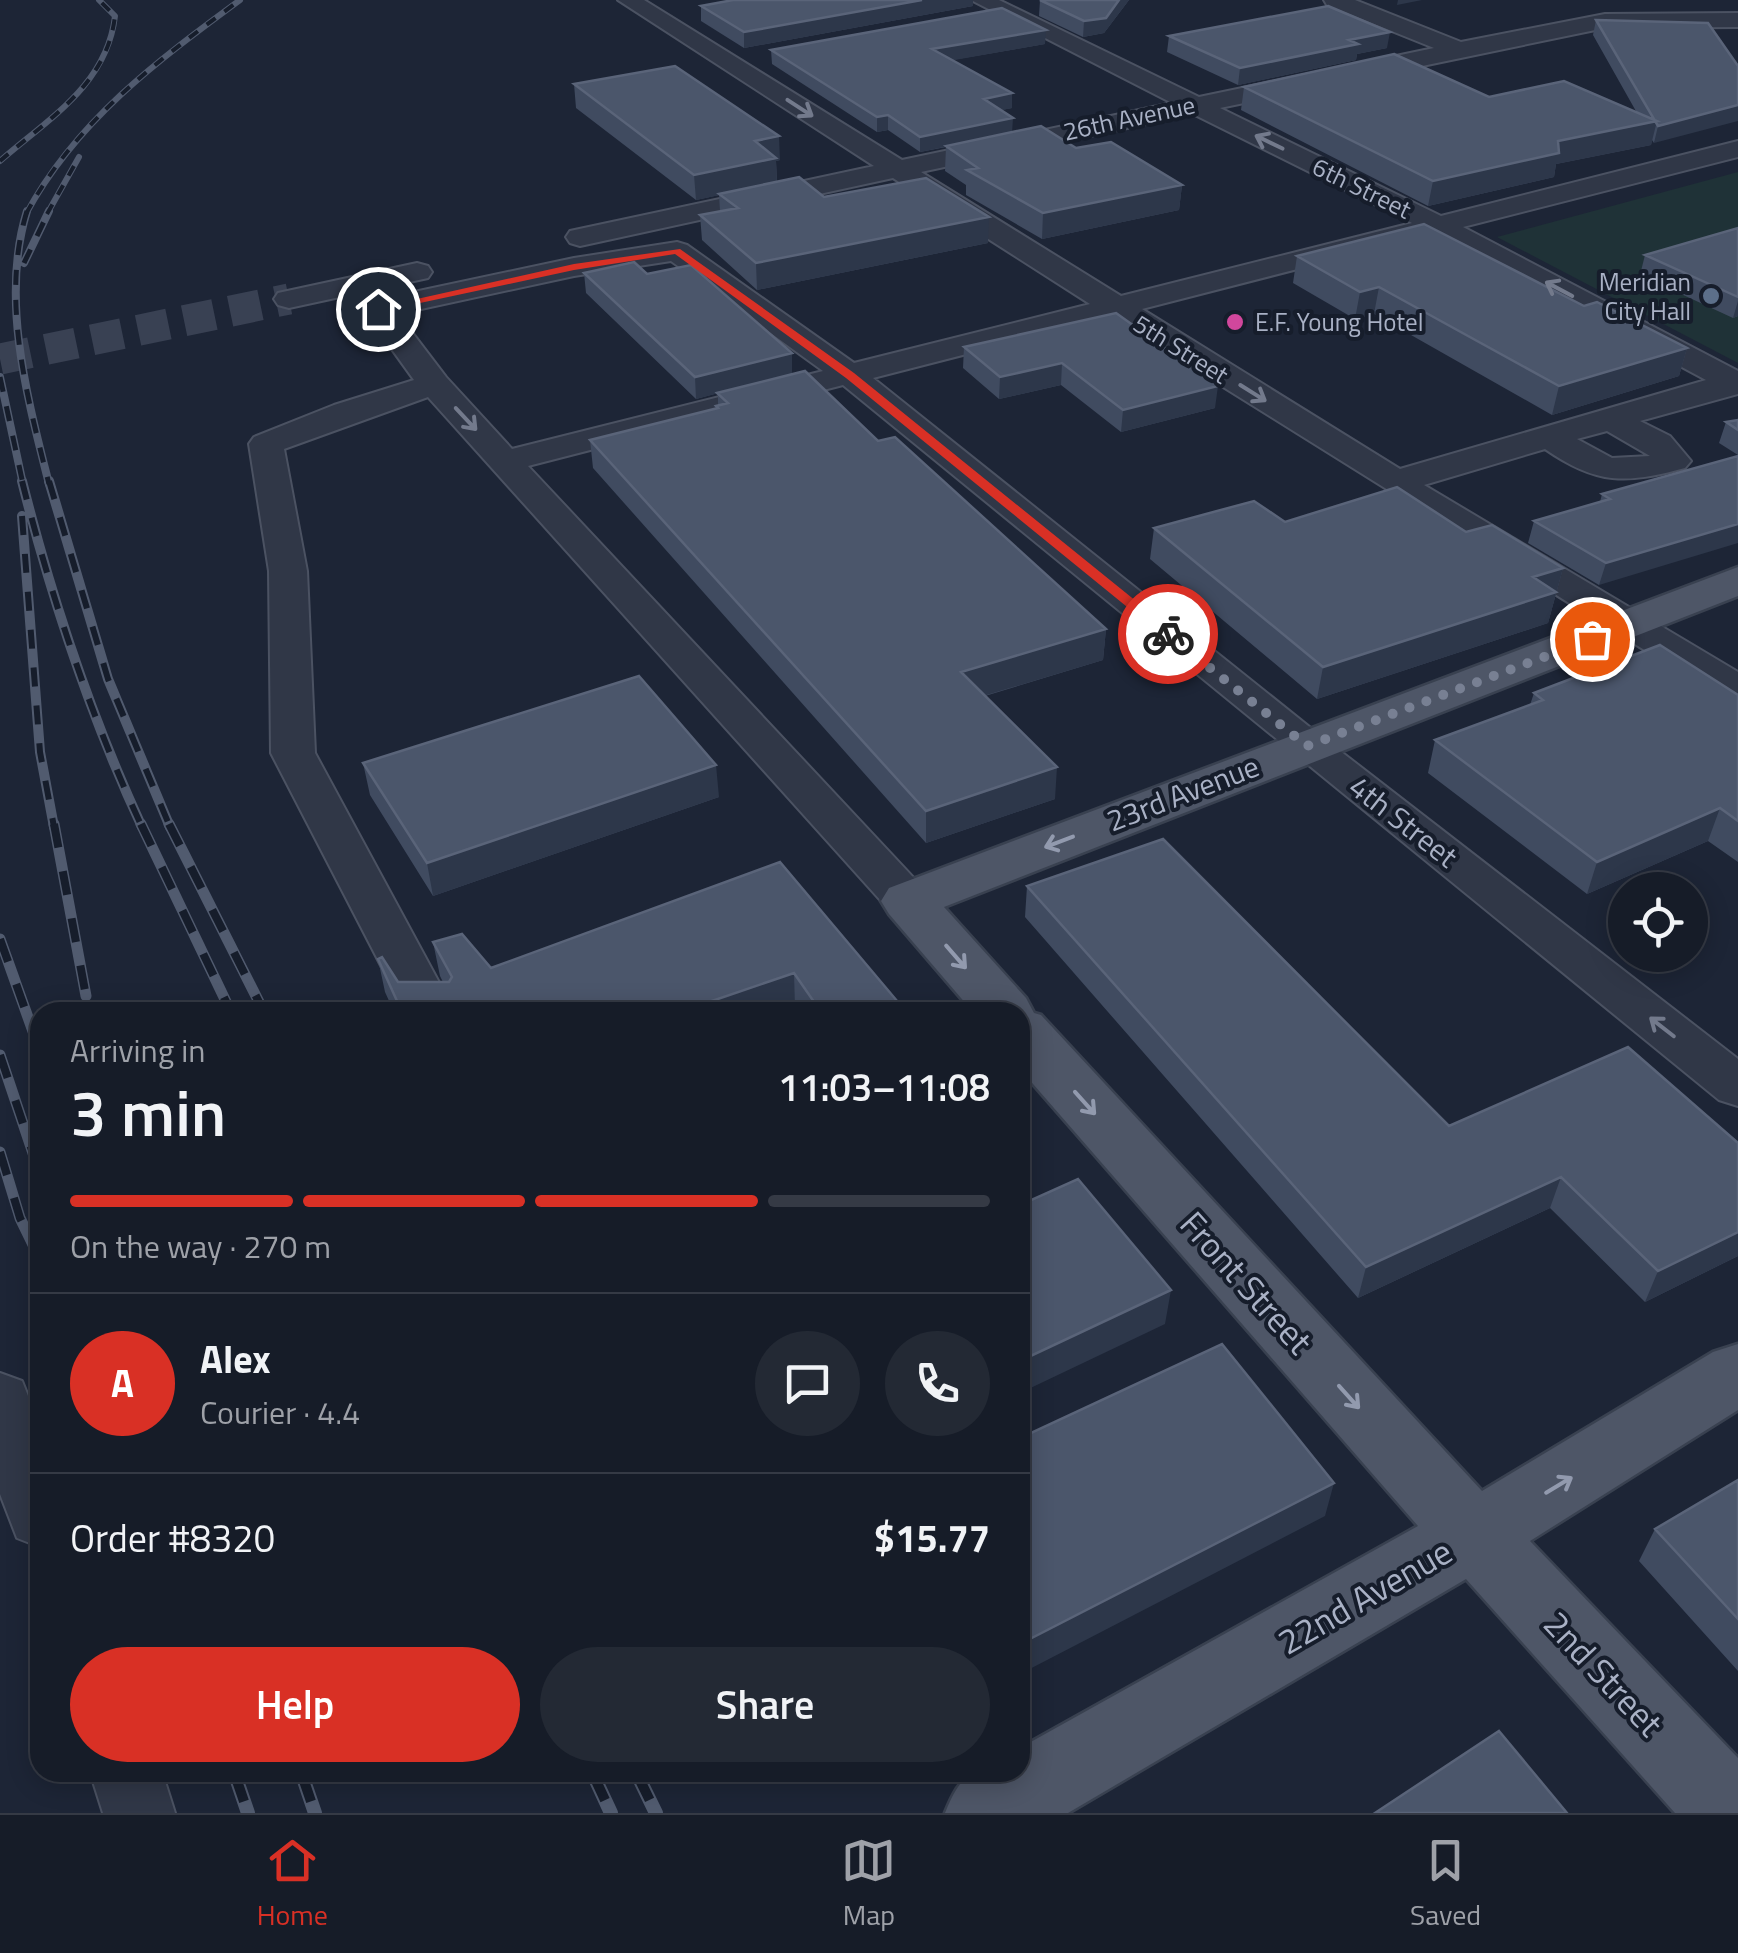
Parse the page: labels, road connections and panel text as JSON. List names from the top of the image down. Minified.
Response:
{"streets":{"main road":["23rd Avenue","Front Street","22nd Avenue","2nd Street"],"street":["26th Avenue","6th Street","5th Street","4th Street"]},"crossings":[["26th Avenue","6th Street"],["26th Avenue","5th Street"],["26th Avenue","4th Street"],["5th Street","23rd Avenue"],["23rd Avenue","4th Street"],["Front Street","22nd Avenue"],["Front Street","2nd Street"],["22nd Avenue","2nd Street"]],"one_way":["6th Street","5th Street","23rd Avenue","4th Street","Front Street","22nd Avenue"],"places":["Meridian City Hall","E.F. Young Hotel"],"page":{"heading":["3 min","Arriving in","11:03–11:08"],"panel":["Alex","Courier · 4.4","Order #8320","$15.77"],"bar":"On the way · 270 m","round":"A","buttons":["Help","Share"],"tabs":["Home","Map","Saved"]}}
